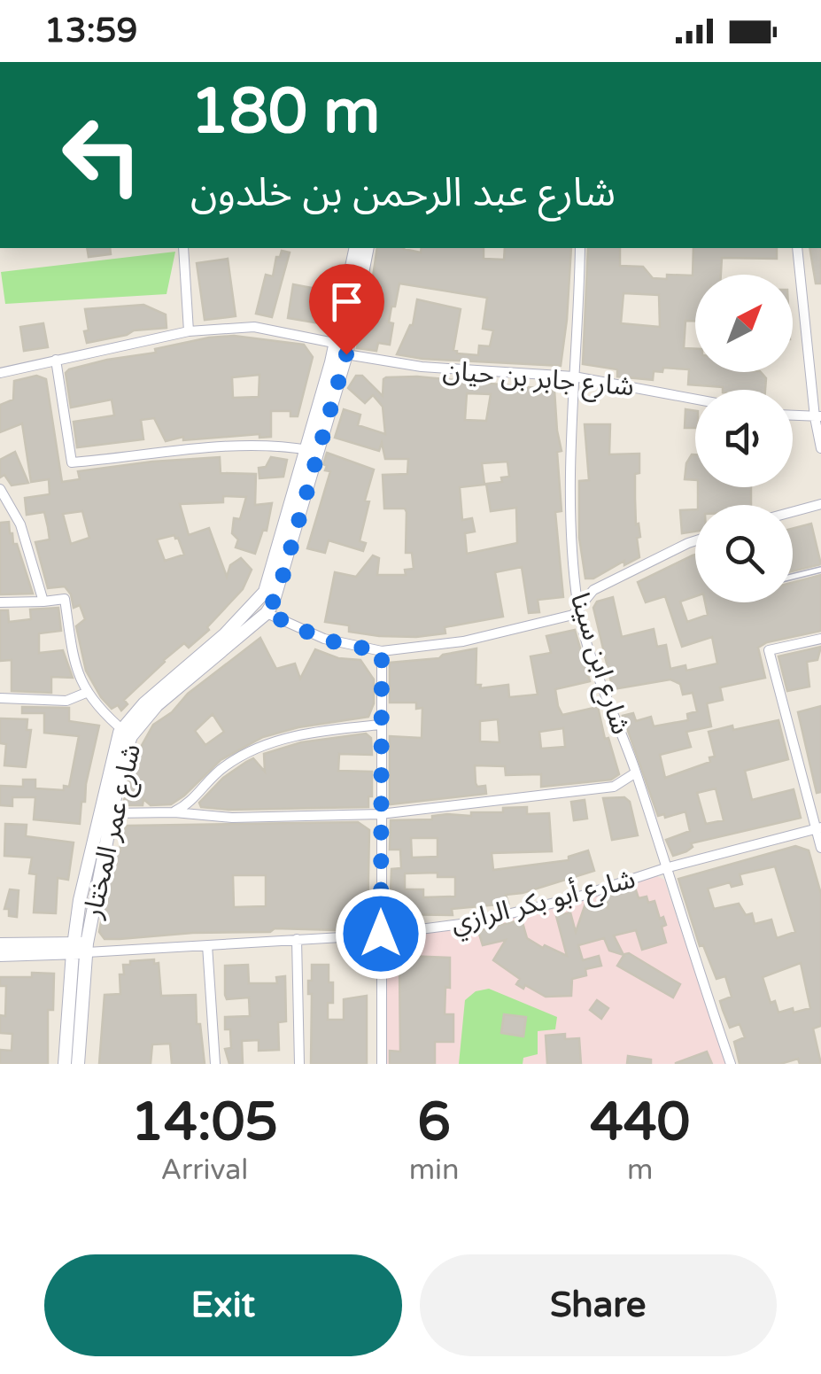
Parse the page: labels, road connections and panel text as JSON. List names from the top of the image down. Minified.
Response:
{"streets":{"main road":["شارع عمر المختار"],"street":["شارع جابر بن حيان","شارع ابن سينا","شارع أبو بكر الرازي"]},"crossings":[["شارع جابر بن حيان","شارع ابن سينا"],["شارع جابر بن حيان","شارع عمر المختار"],["شارع ابن سينا","شارع أبو بكر الرازي"],["شارع عمر المختار","شارع أبو بكر الرازي"]],"north":"top right","page":{"status":"13:59","turn":["180 m","شارع عبد الرحمن بن خلدون"],"eta":["14:05","Arrival","6","min","440","m"],"buttons":["Exit","Share"]}}
